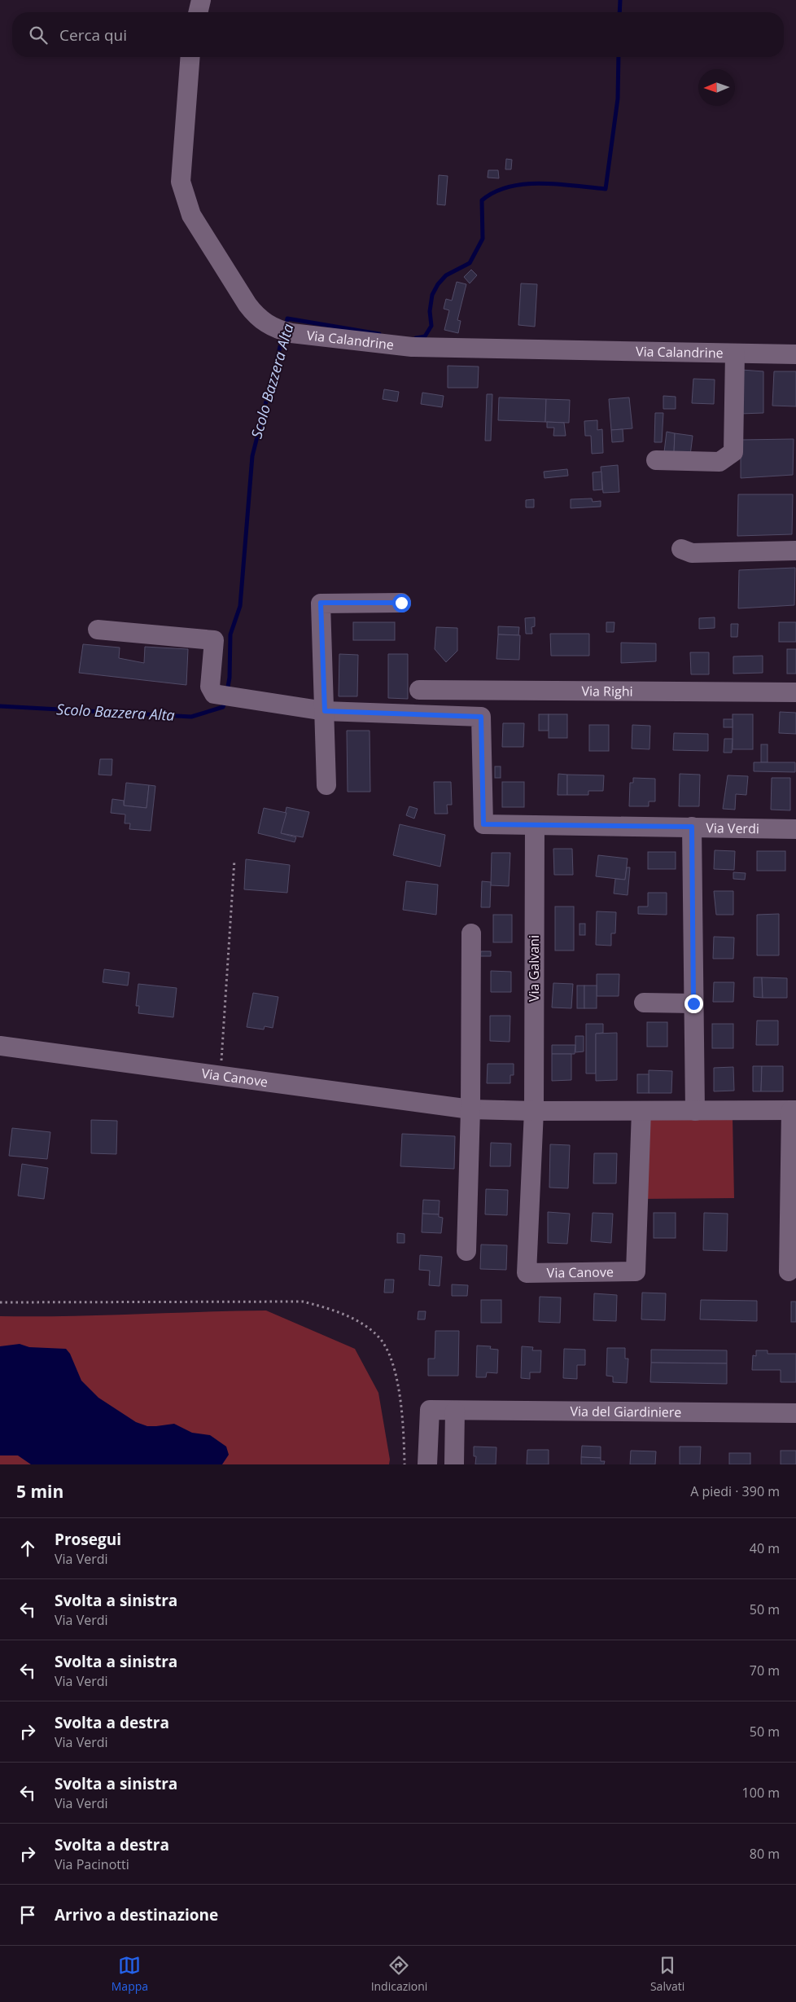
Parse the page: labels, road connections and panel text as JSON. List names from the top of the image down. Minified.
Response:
{"streets":{"street":["Via Calandrine","Via Righi","Via Verdi","Via Galvani","Via Canove","Via del Giardiniere"]},"crossings":[["Via Righi","Via Verdi"],["Via Verdi","Via Galvani"],["Via Galvani","Via Canove"]],"water":["Scolo Bazzera Alta"],"north":"left","page":{"search":"Cerca qui","heading":["5 min","A piedi · 390 m"],"list":[["Prosegui","Via Verdi","40 m"],["Svolta a sinistra","Via Verdi","50 m"],["Svolta a sinistra","Via Verdi","70 m"],["Svolta a destra","Via Verdi","50 m"],["Svolta a sinistra","Via Verdi","100 m"],["Svolta a destra","Via Pacinotti","80 m"],"Arrivo a destinazione"],"nav":["Mappa","Indicazioni","Salvati"]}}
